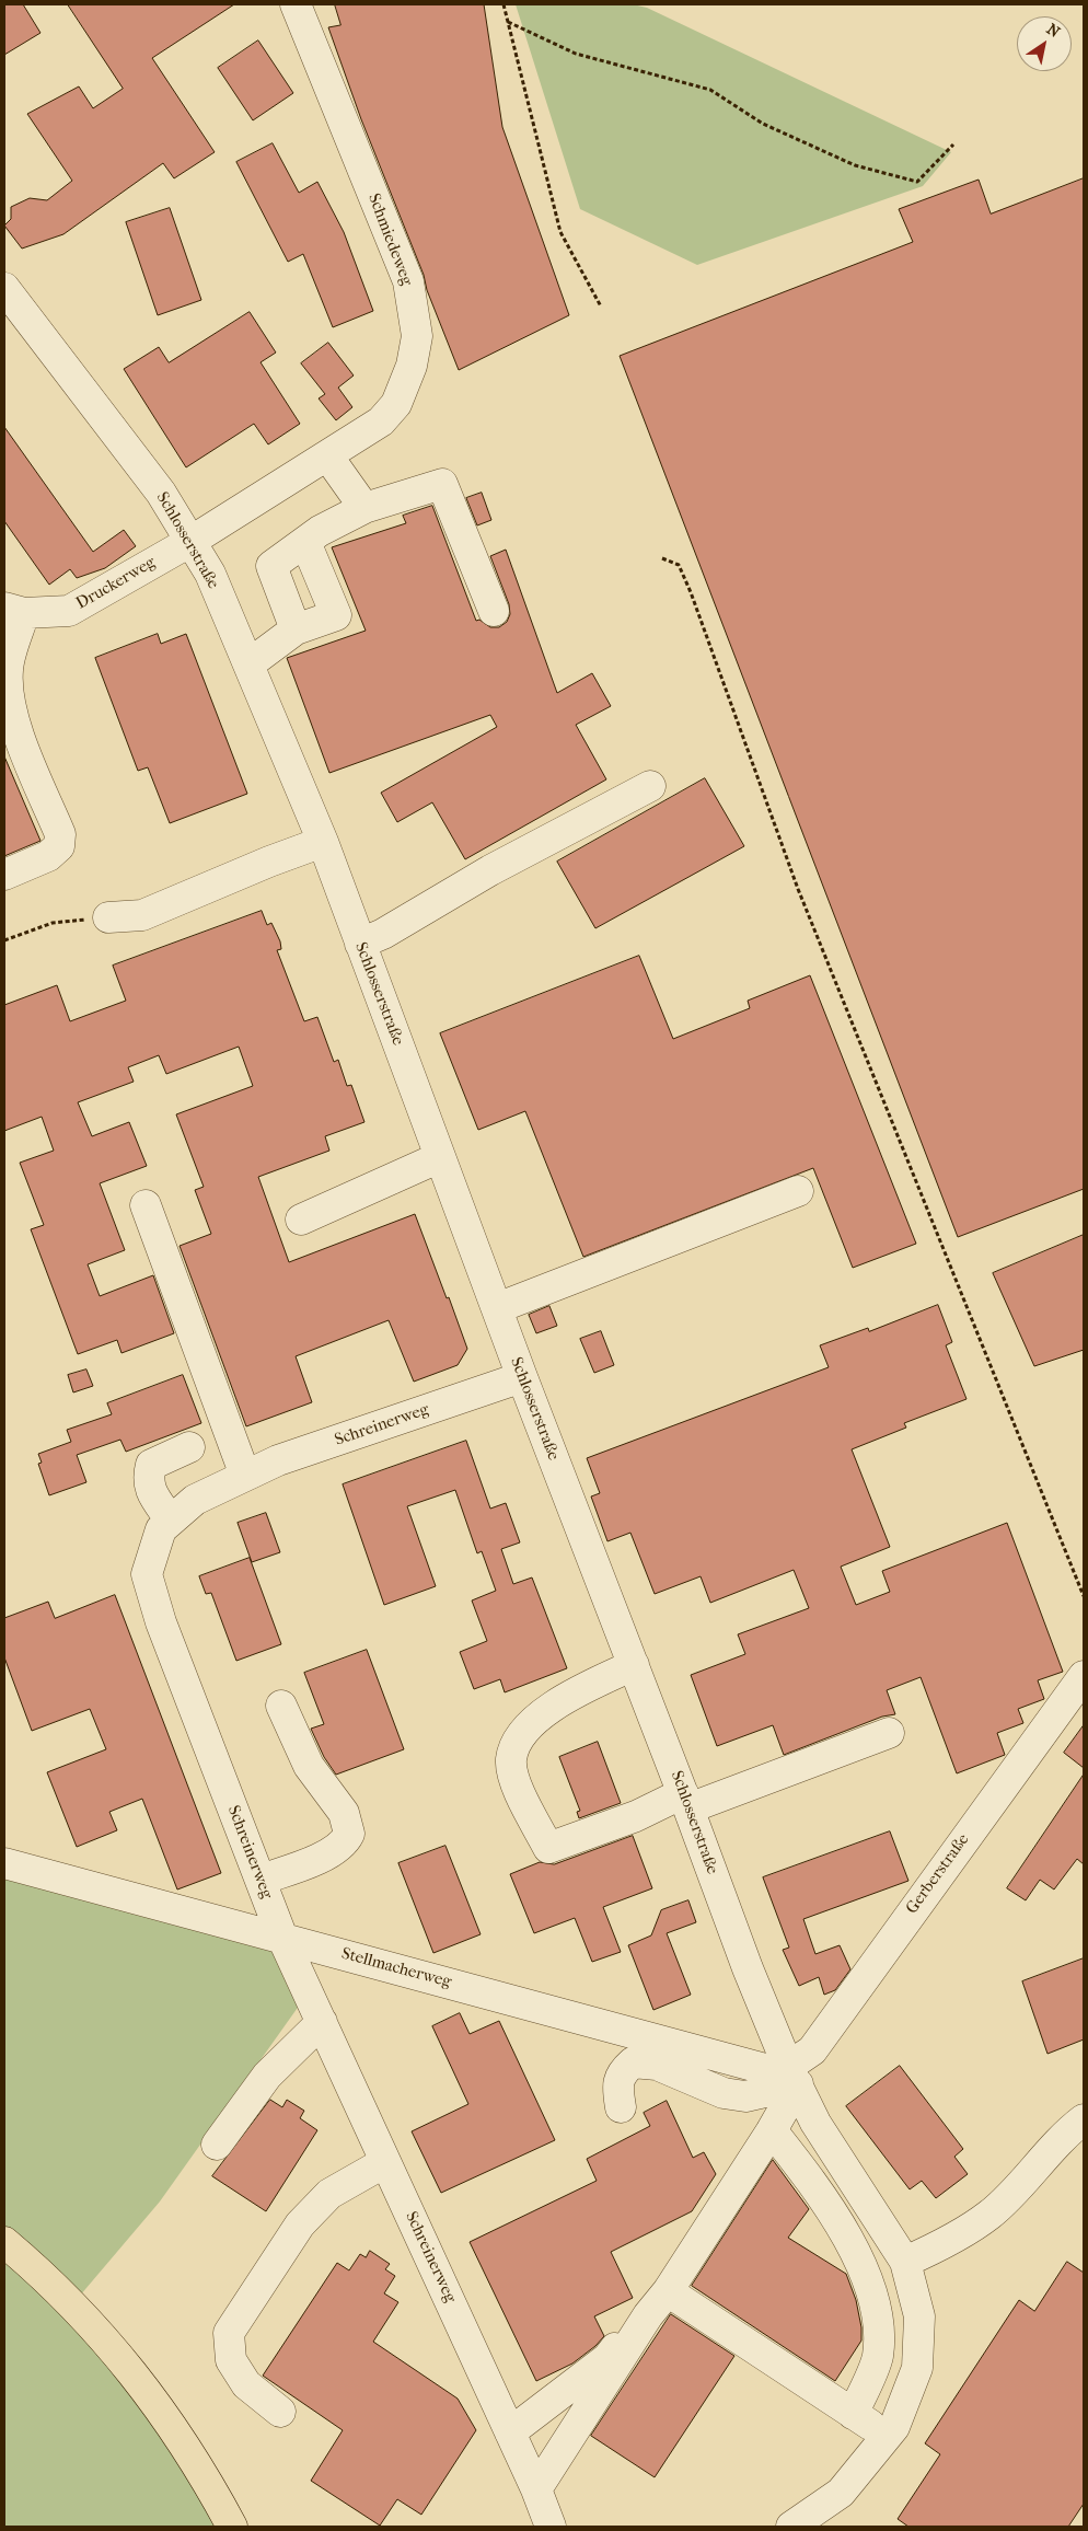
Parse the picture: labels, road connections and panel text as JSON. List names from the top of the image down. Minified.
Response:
{"streets":{"street":["Schmiedeweg","Schlosserstraße","Druckerweg","Schreinerweg","Gerberstraße","Stellmacherweg"]},"crossings":[["Schmiedeweg","Schlosserstraße"],["Schmiedeweg","Druckerweg"],["Schlosserstraße","Druckerweg"],["Schlosserstraße","Schreinerweg"],["Schlosserstraße","Gerberstraße"],["Schlosserstraße","Stellmacherweg"],["Schreinerweg","Stellmacherweg"],["Gerberstraße","Stellmacherweg"]],"north":"top right"}
